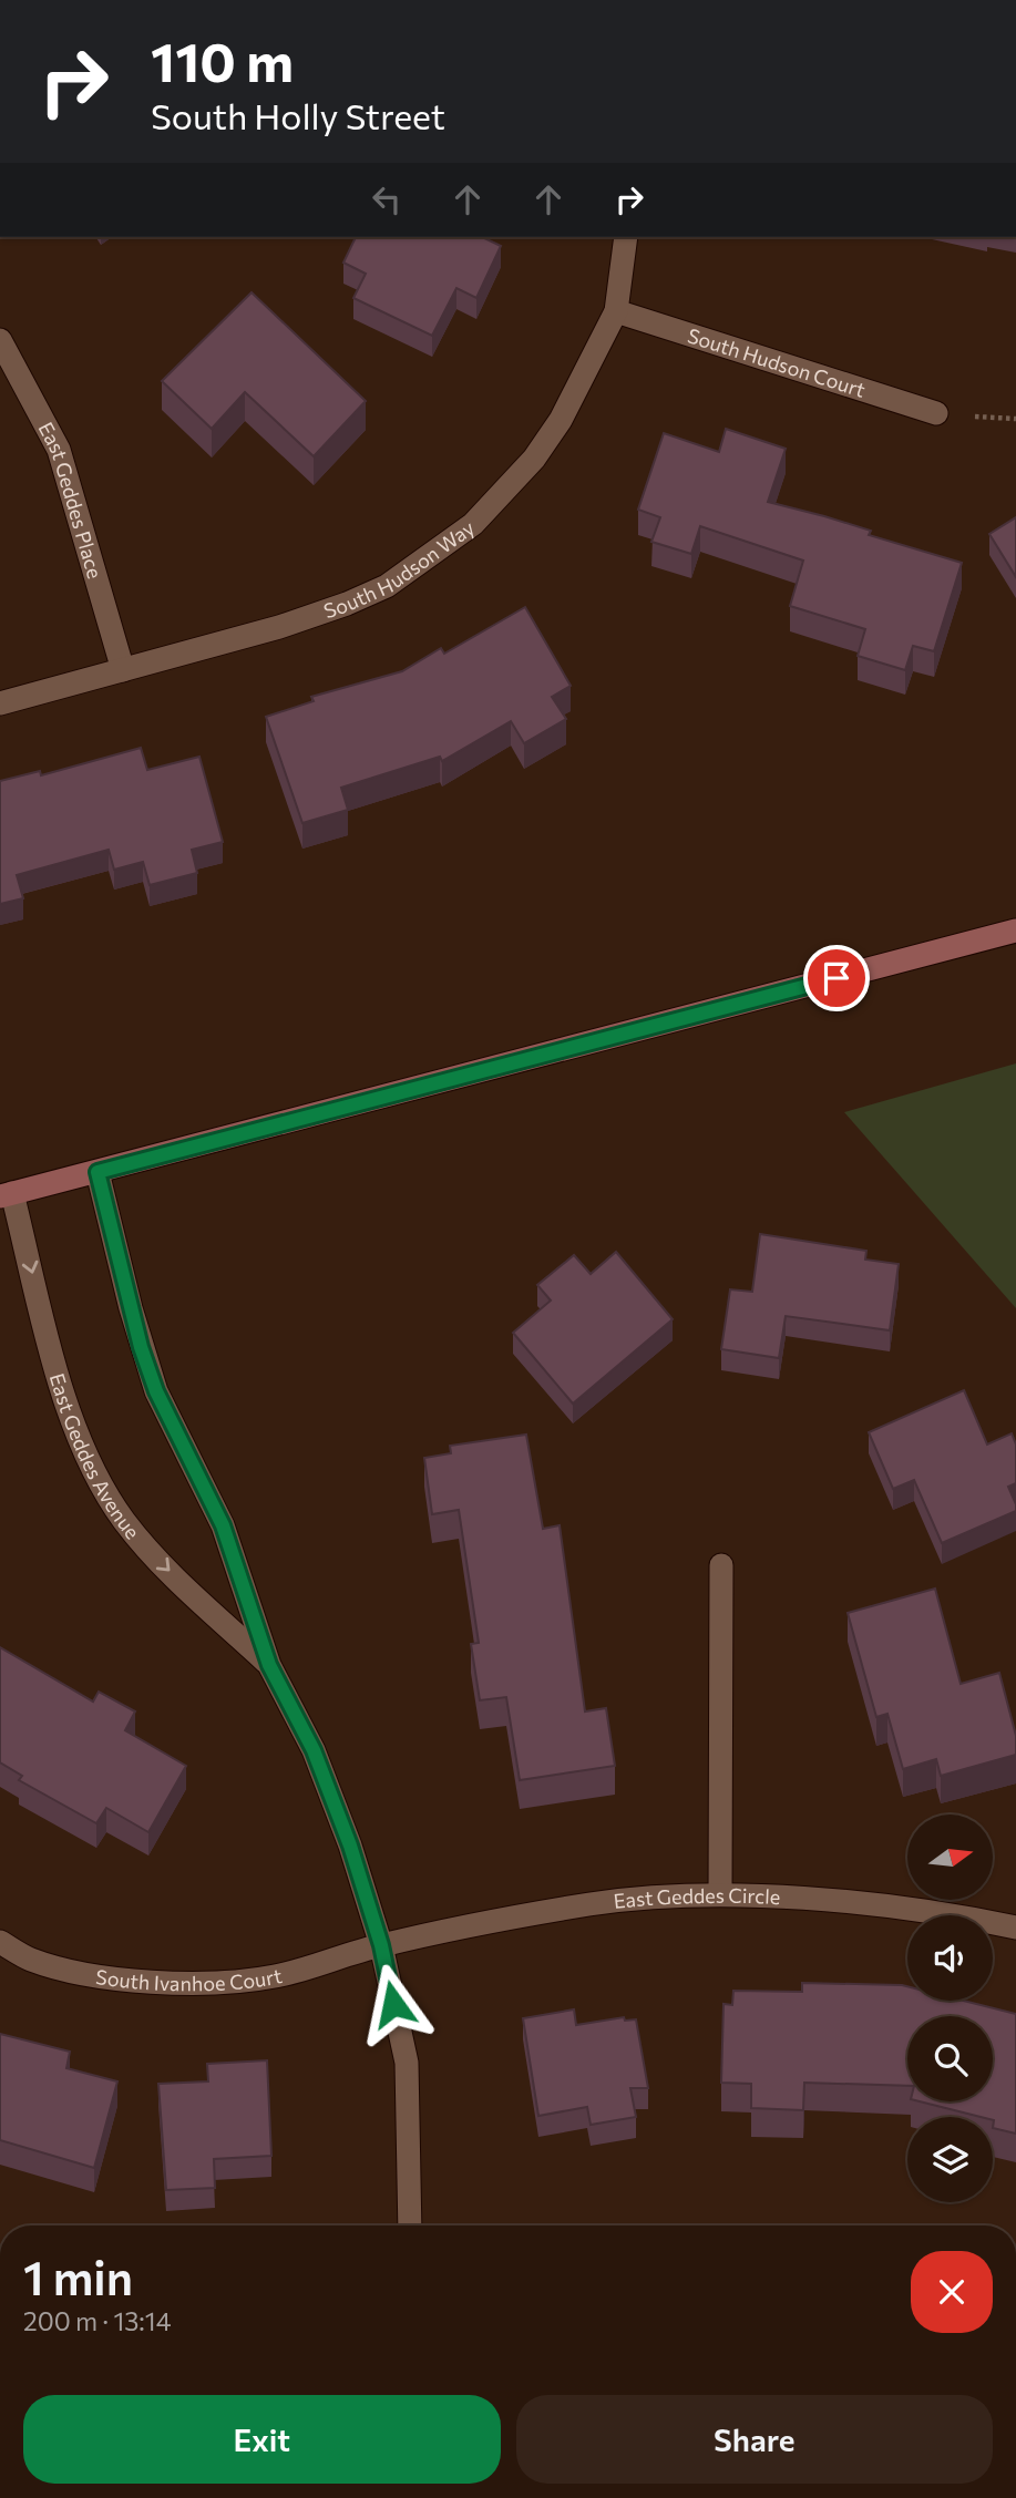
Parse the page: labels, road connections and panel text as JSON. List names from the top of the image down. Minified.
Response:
{"streets":{"street":["South Hudson Court","East Geddes Place","South Hudson Way","East Geddes Avenue","East Geddes Circle","South Ivanhoe Court"]},"crossings":[["South Hudson Court","South Hudson Way"],["East Geddes Place","South Hudson Way"],["East Geddes Avenue","East Geddes Circle"],["East Geddes Avenue","South Ivanhoe Court"],["East Geddes Circle","South Ivanhoe Court"]],"north":"right","page":{"turn":["110 m","South Holly Street"],"heading":["1 min","200 m · 13:14"],"buttons":["Exit","Share"]}}
